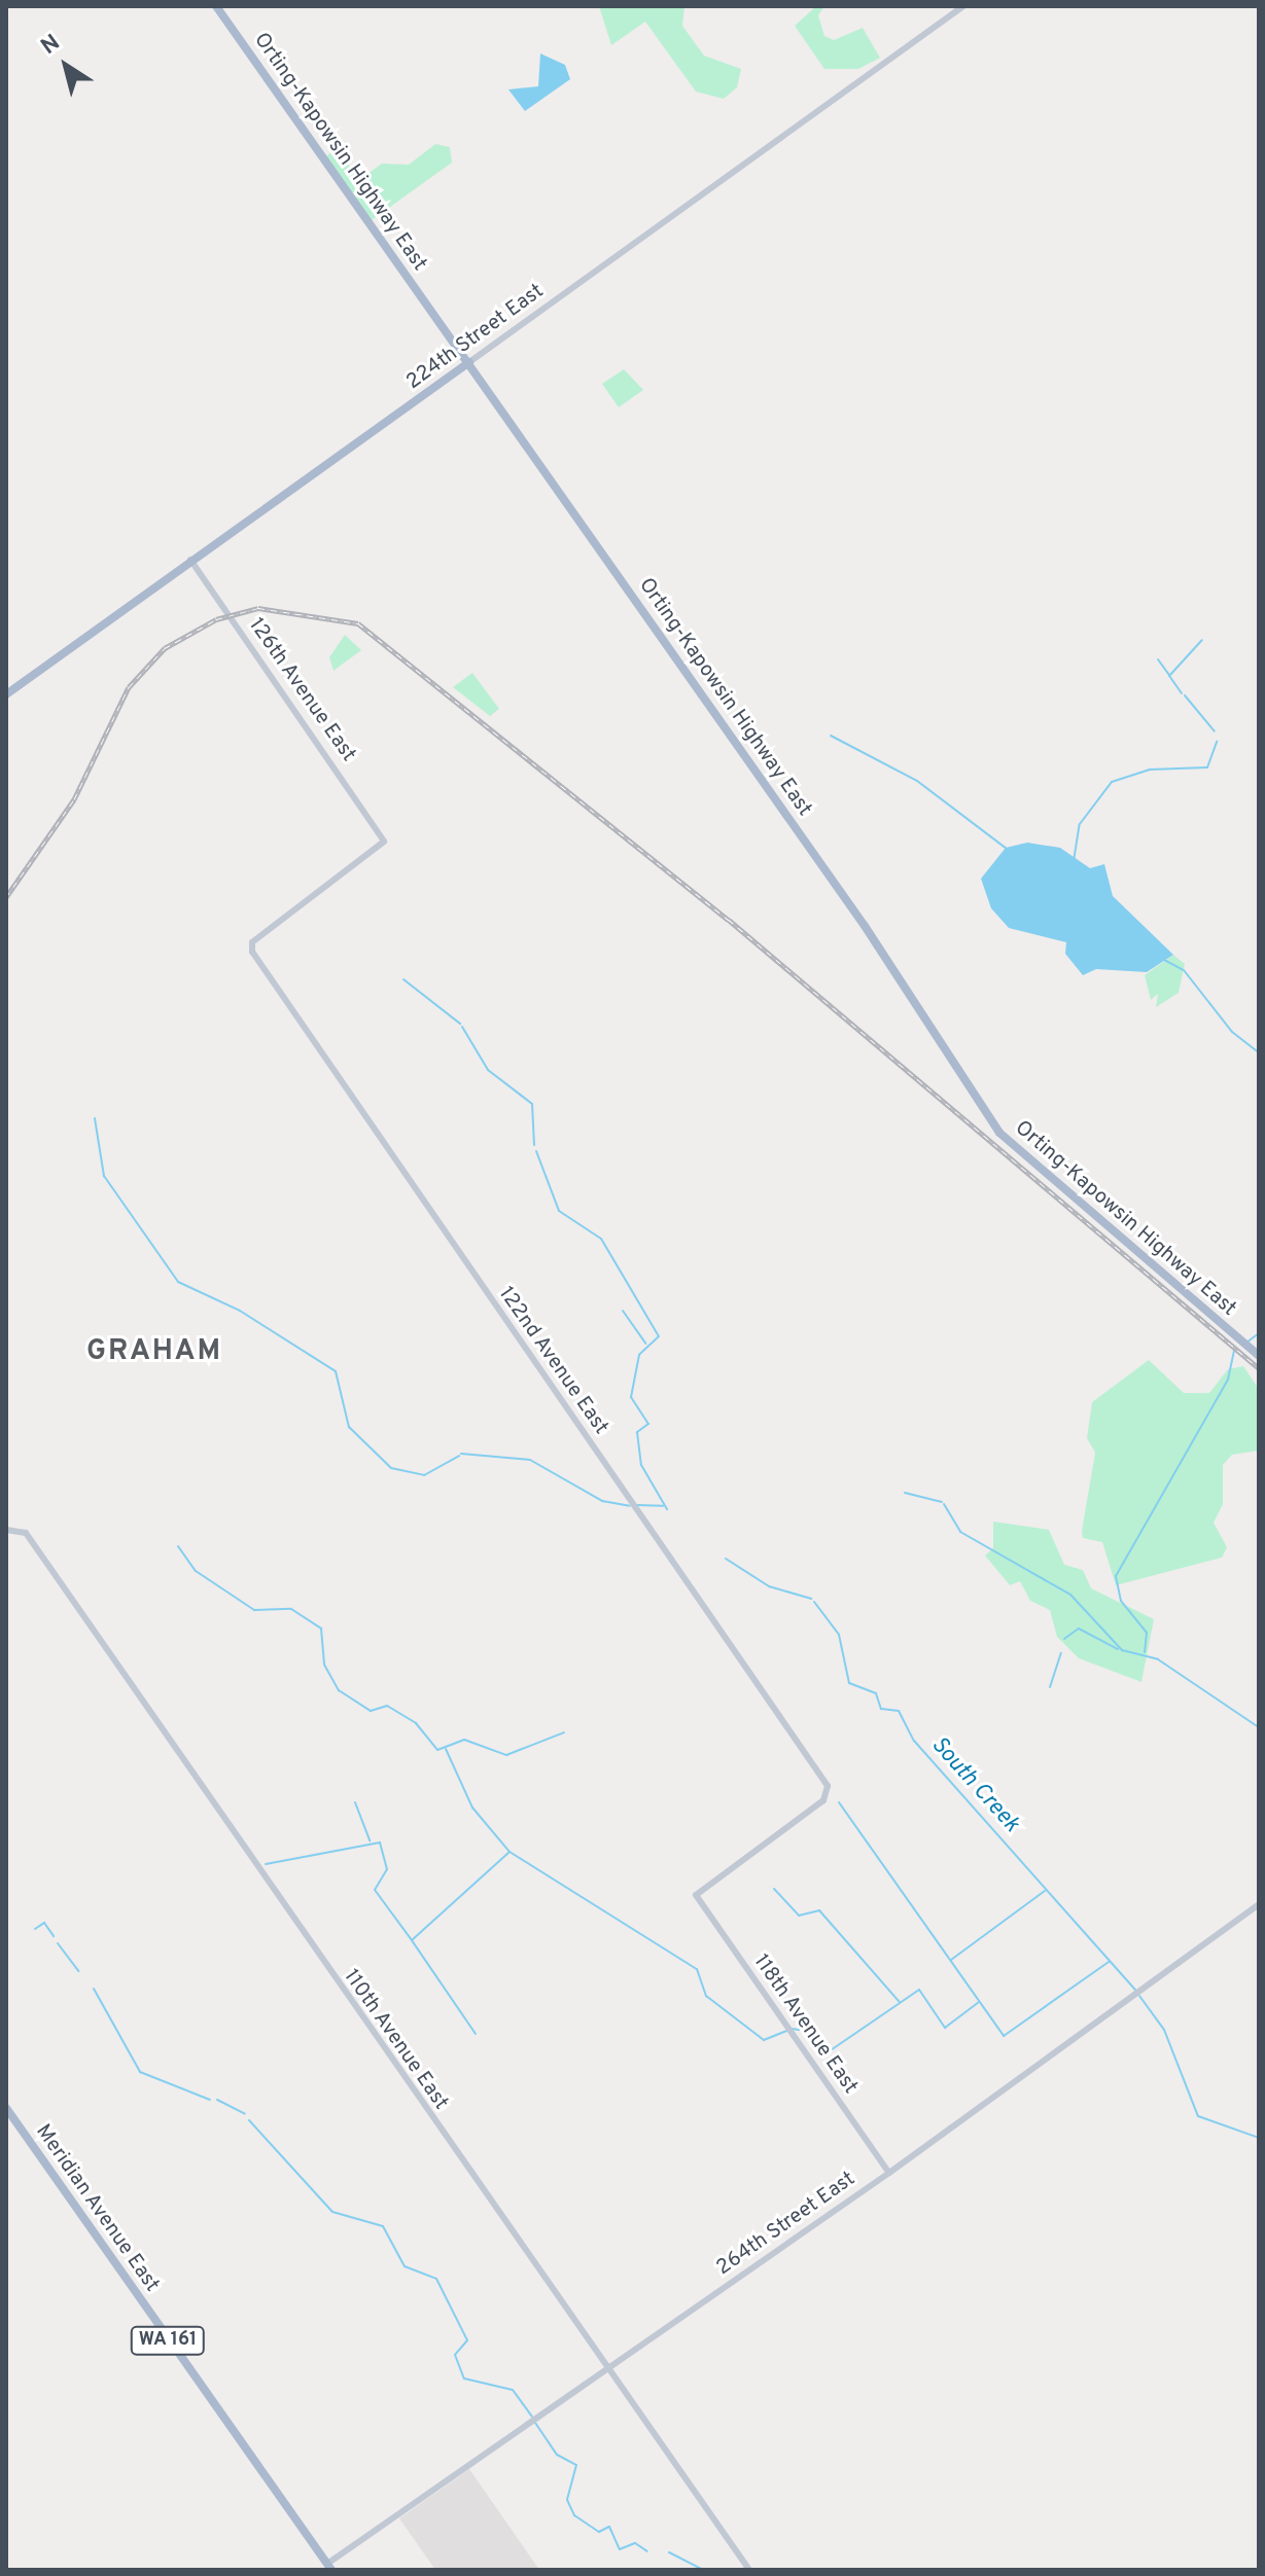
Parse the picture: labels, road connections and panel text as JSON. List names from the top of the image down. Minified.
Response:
{"streets":{"main road":["Orting-Kapowsin Highway East","224th Street East","Meridian Avenue East","WA 161"],"street":["126th Avenue East","122nd Avenue East","118th Avenue East","110th Avenue East","264th Street East"]},"crossings":[["Orting-Kapowsin Highway East","224th Street East"],["224th Street East","126th Avenue East"],["126th Avenue East","122nd Avenue East"],["122nd Avenue East","118th Avenue East"],["118th Avenue East","264th Street East"],["110th Avenue East","264th Street East"],["Meridian Avenue East","264th Street East"]],"districts":["GRAHAM"],"water":["South Creek"],"north":"top left"}
